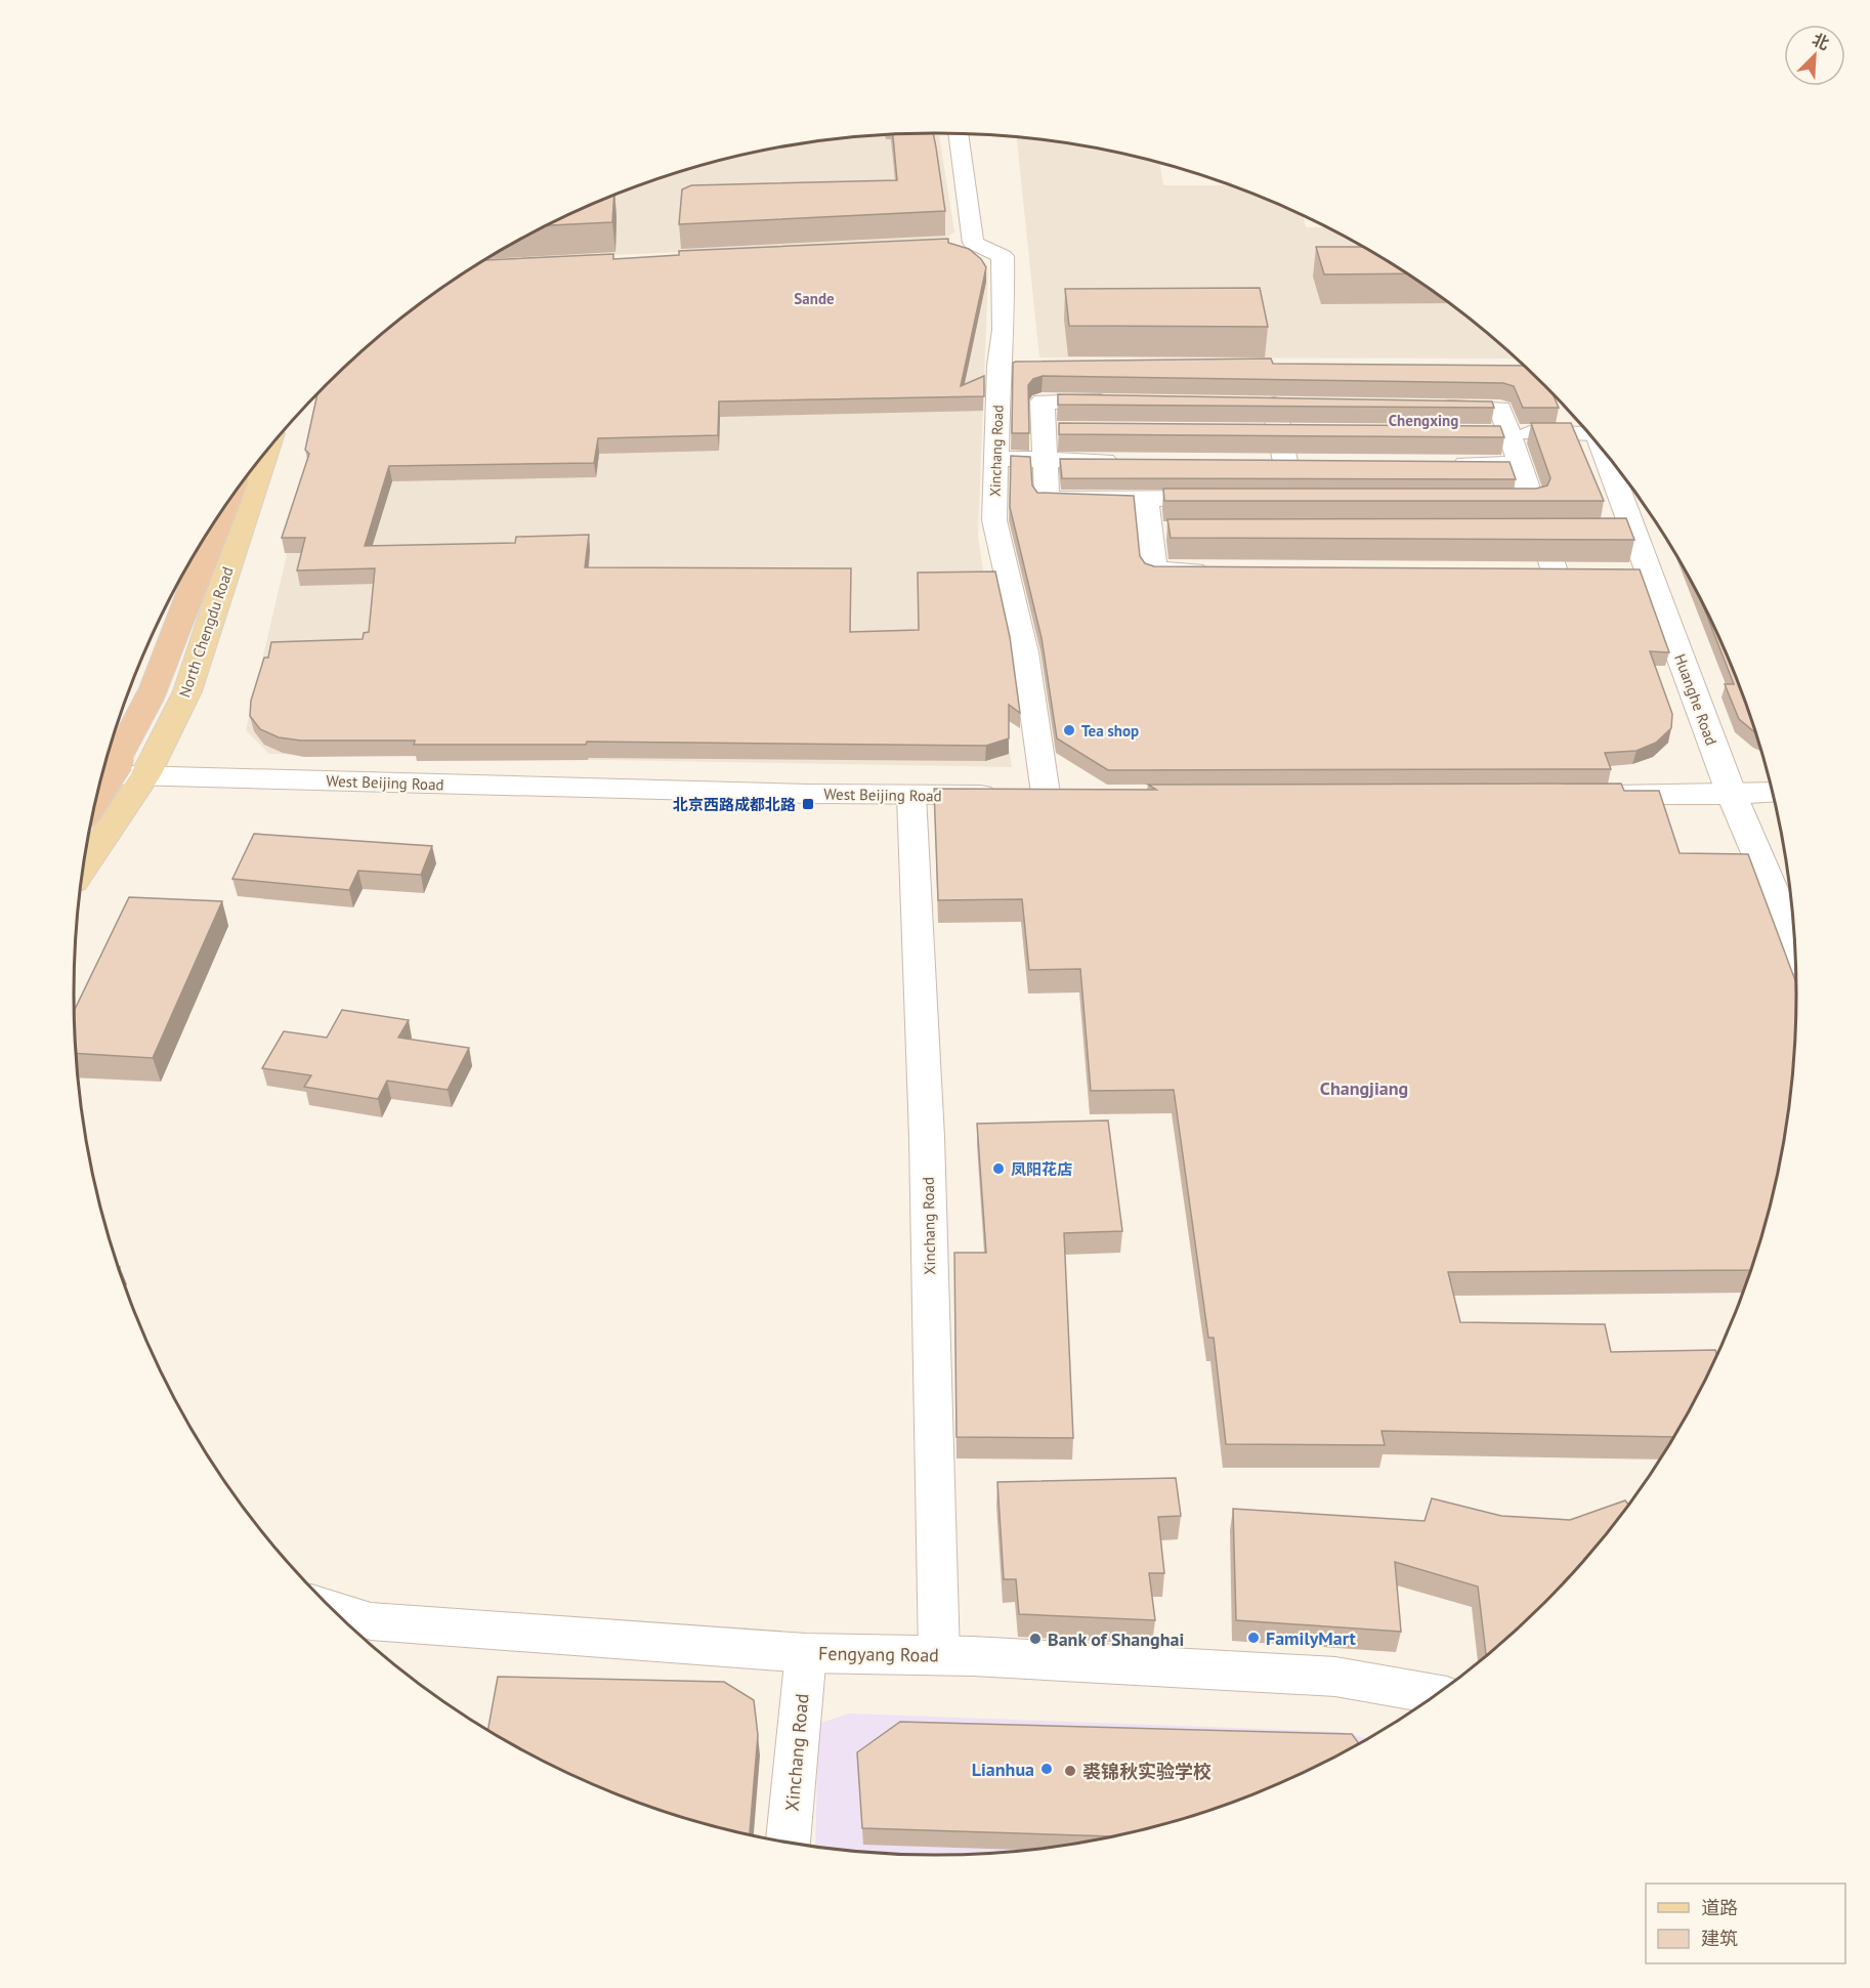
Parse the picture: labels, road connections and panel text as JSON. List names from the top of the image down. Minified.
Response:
{"streets":{"main road":["North Chengdu Road"],"street":["Xinchang Road","Huanghe Road","West Beijing Road","Fengyang Road"]},"crossings":[["Xinchang Road","West Beijing Road"],["Xinchang Road","Fengyang Road"],["North Chengdu Road","West Beijing Road"]],"districts":["Sande","Chengxing","Changjiang"],"places":{"other":["Tea shop","凤阳花店","FamilyMart","Bank of Shanghai","Lianhua","裘锦秋实验学校"],"transit":["北京西路成都北路"]},"legend":["道路","建筑"],"north":"top right"}
